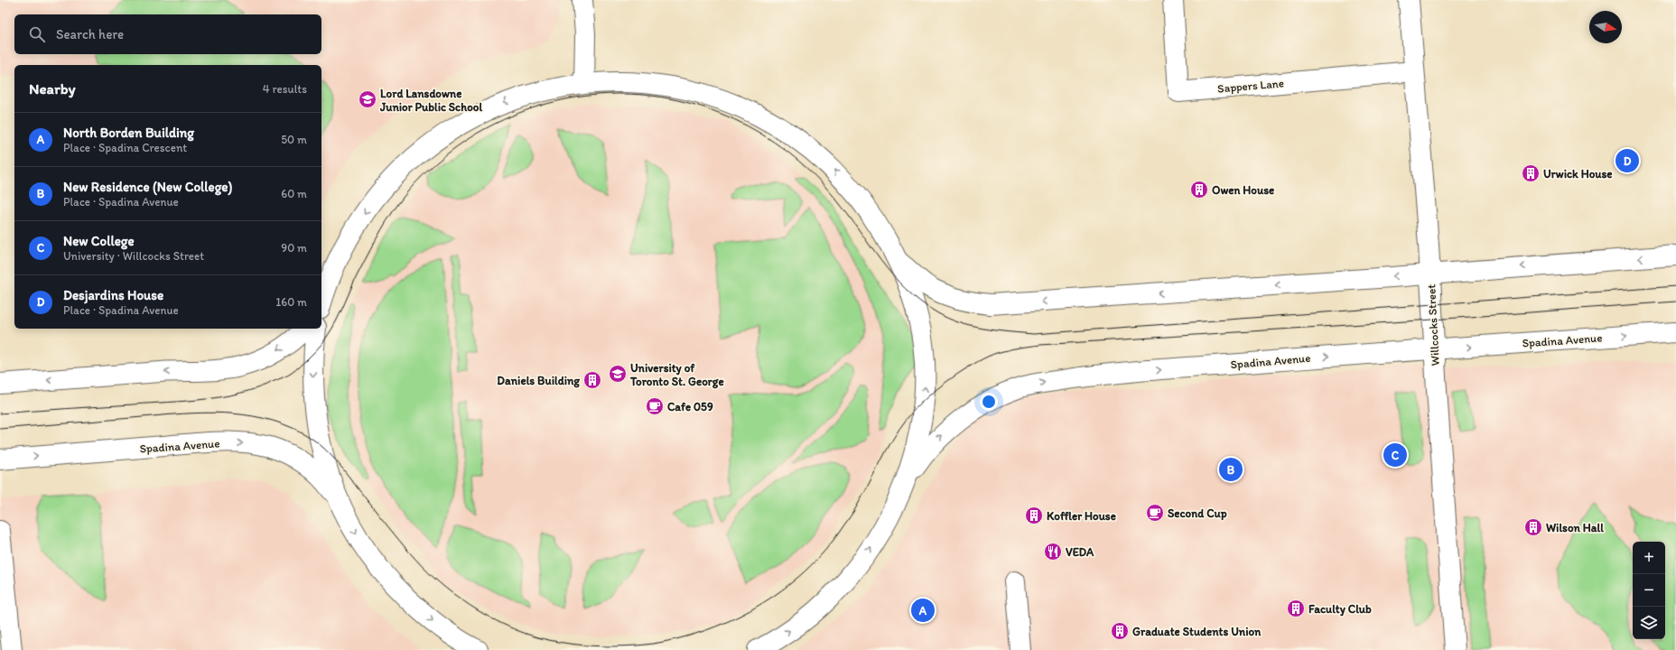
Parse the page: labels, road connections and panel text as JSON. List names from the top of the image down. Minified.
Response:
{"streets":{"main road":["Sappers Lane","Willcocks Street","Spadina Avenue"]},"crossings":[["Sappers Lane","Willcocks Street"],["Willcocks Street","Spadina Avenue"]],"places":{"school or university":["Lord Lansdowne Junior Public School","University of Toronto St. George"],"building":["Urwick House","Owen House","Daniels Building","Koffler House","Wilson Hall","Faculty Club","Graduate Students Union"],"cafe":["Cafe 059","Second Cup"],"restaurant":["VEDA"]},"north":"right","page":{"search":"Search here","heading":["Nearby","4 results"],"list":[{"mark":"A","name":"North Borden Building","note":"Place · Spadina Crescent","value":"50 m"},{"mark":"B","name":"New Residence (New College)","note":"Place · Spadina Avenue","value":"60 m"},{"mark":"C","name":"New College","note":"University · Willcocks Street","value":"90 m"},{"mark":"D","name":"Desjardins House","note":"Place · Spadina Avenue","value":"160 m"}],"pins":["D","C","B","A"],"map_buttons":["+","−"]}}
